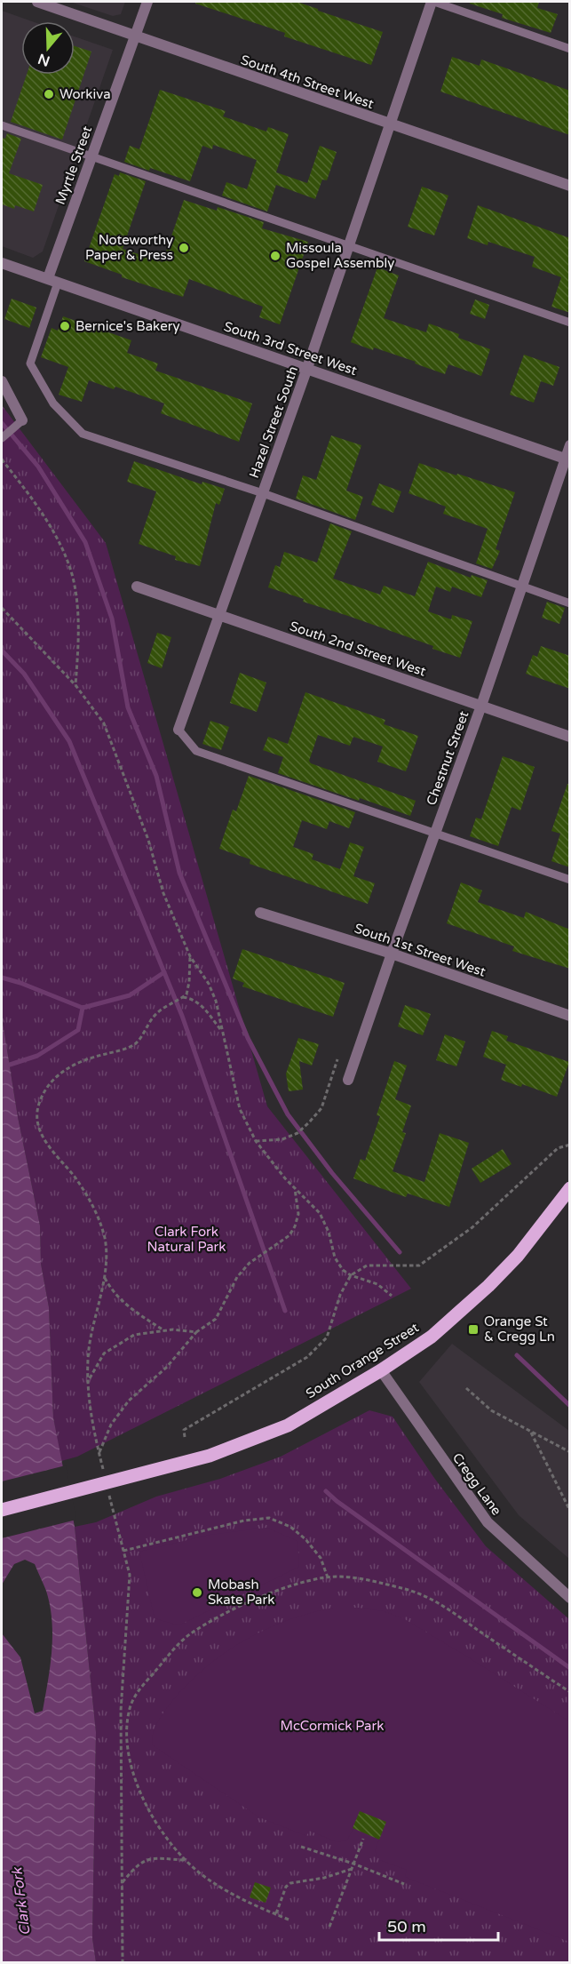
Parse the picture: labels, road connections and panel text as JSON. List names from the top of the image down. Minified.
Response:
{"streets":{"main road":["South Orange Street"],"street":["South 4th Street West","Myrtle Street","South 3rd Street West","Hazel Street South","South 2nd Street West","Chestnut Street","South 1st Street West","Cregg Lane"]},"crossings":[["South 4th Street West","Myrtle Street"],["South 4th Street West","Hazel Street South"],["Myrtle Street","South 3rd Street West"],["South 3rd Street West","Hazel Street South"],["South 3rd Street West","Chestnut Street"],["Hazel Street South","South 2nd Street West"],["South 2nd Street West","Chestnut Street"],["Chestnut Street","South 1st Street West"],["South Orange Street","Cregg Lane"]],"water":["Clark Fork"],"parks":["Clark Fork Natural Park","McCormick Park"],"places":{"other":["Workiva","Noteworthy Paper & Press","Missoula Gospel Assembly","Bernice's Bakery","Mobash Skate Park"],"transit":["Orange St & Cregg Ln"]},"scale_bar":"50 m","north":"bottom"}
